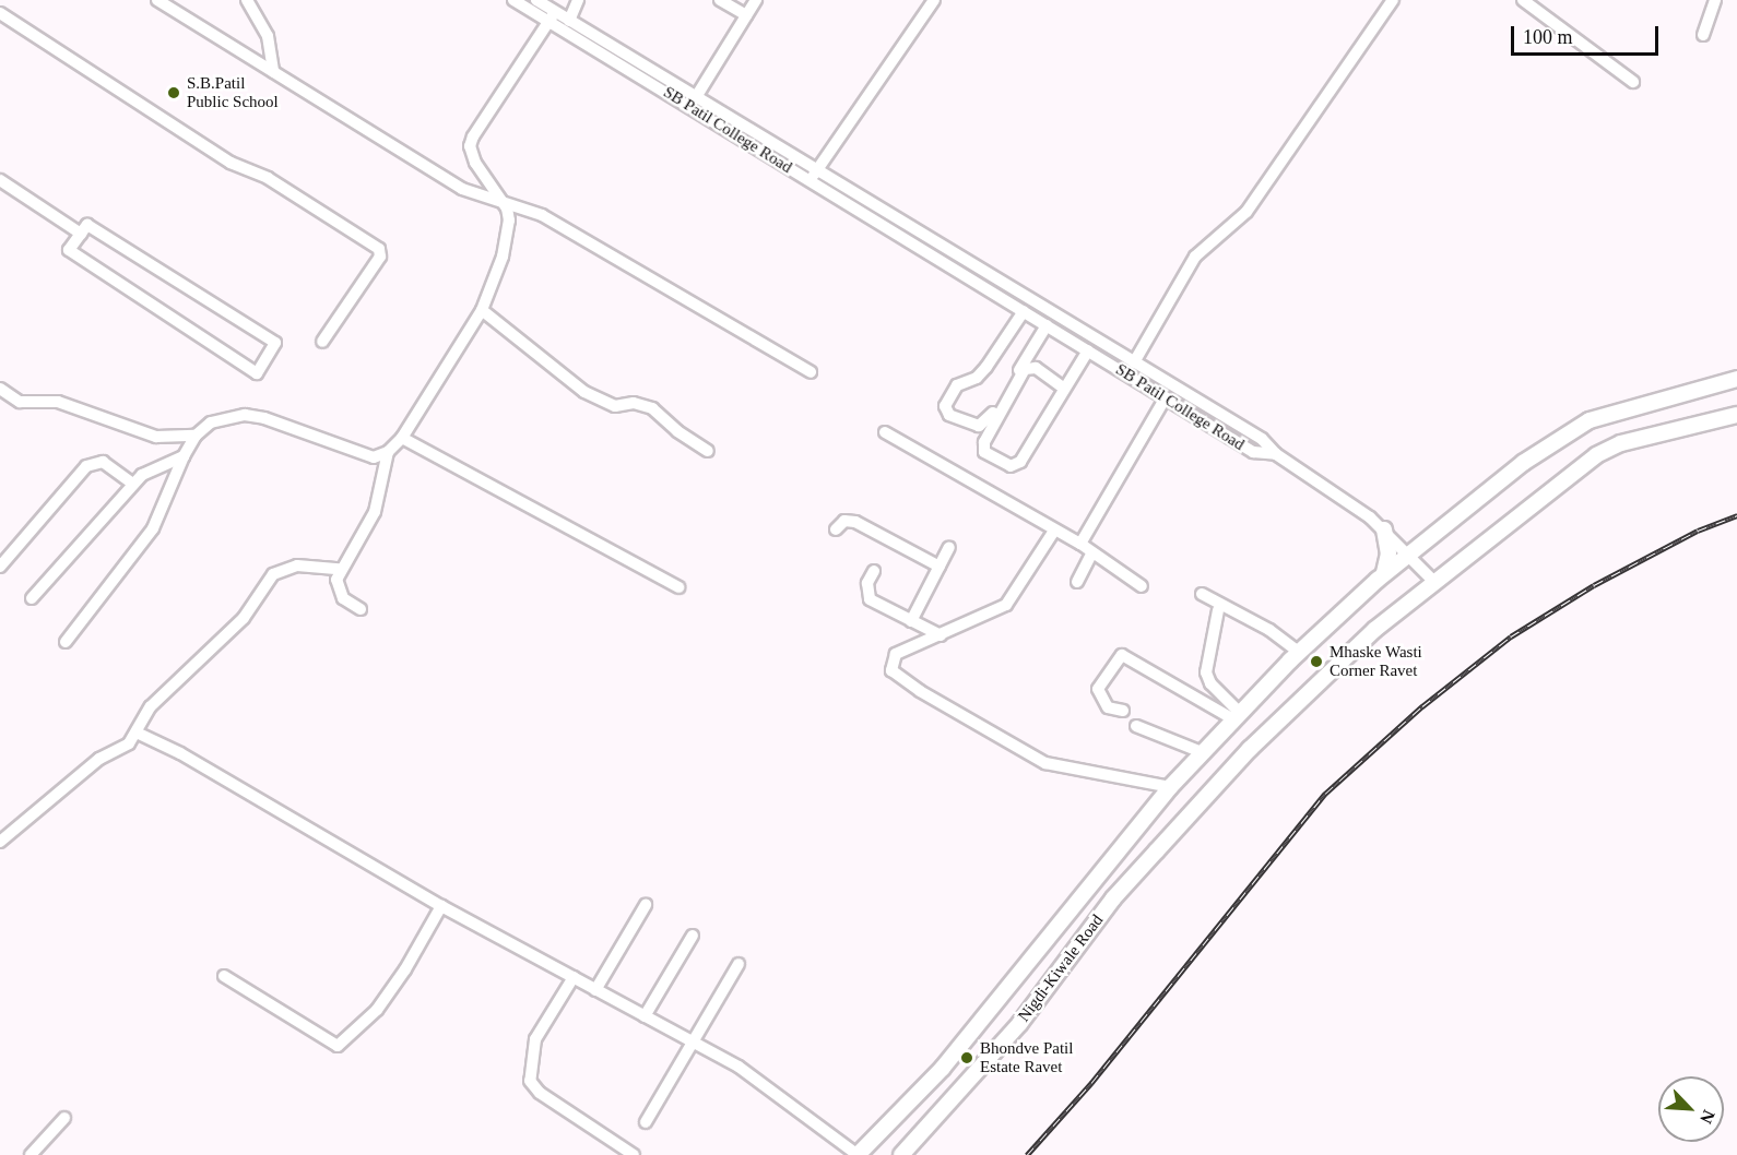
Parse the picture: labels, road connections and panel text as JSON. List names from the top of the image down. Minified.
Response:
{"streets":{"main road":["Nigdi-Kiwale Road"],"street":["SB Patil College Road"]},"places":["S.B.Patil Public School","Mhaske Wasti Corner Ravet","Bhondve Patil Estate Ravet"],"scale_bar":"100 m","north":"bottom right"}
